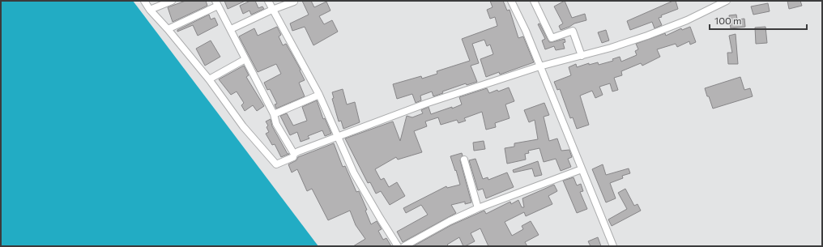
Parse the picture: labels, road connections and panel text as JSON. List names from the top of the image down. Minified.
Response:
{"scale_bar":"100 m"}
